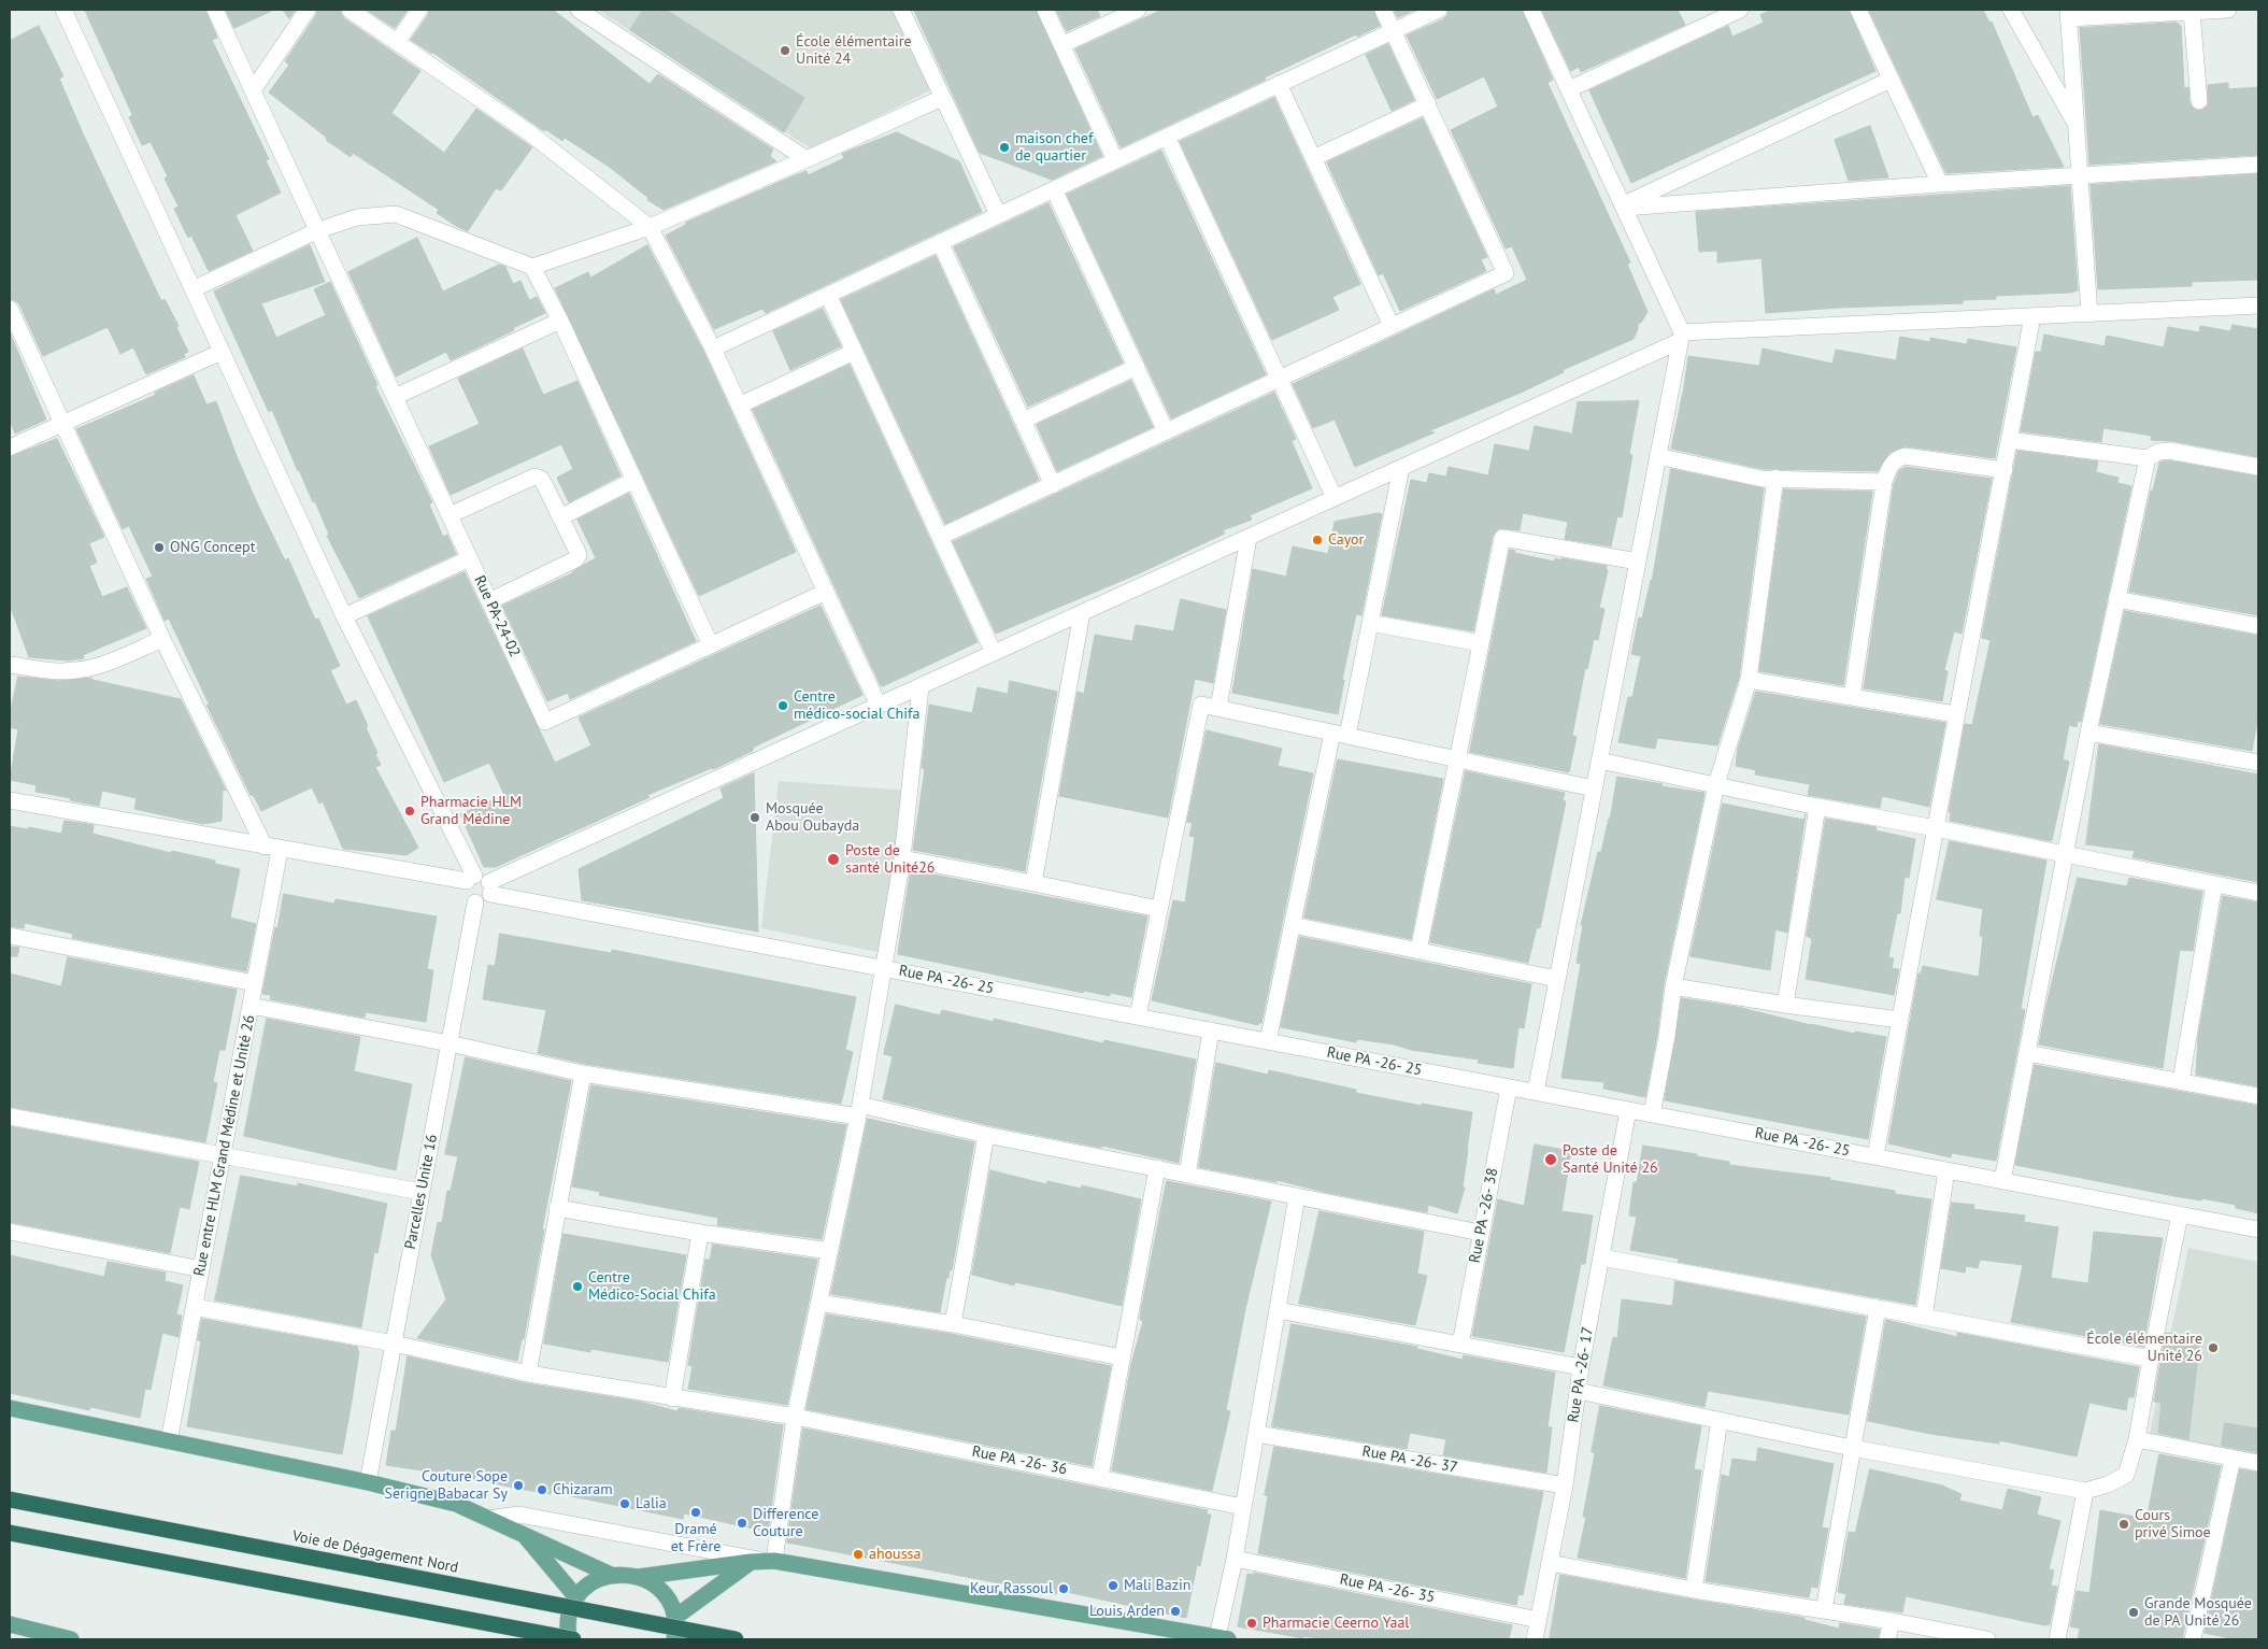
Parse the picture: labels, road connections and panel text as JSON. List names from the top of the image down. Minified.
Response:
{"streets":{"highway":["Voie de Dégagement Nord"],"street":["Rue PA-24-02","Rue PA -26- 25","Rue entre HLM Grand Médine et Unité 26","Parcelles Unite 16","Rue PA -26- 38","Rue PA -26- 17","Rue PA -26- 37","Rue PA -26- 36","Rue PA -26- 35"]},"crossings":[["Rue PA -26- 25","Parcelles Unite 16"],["Rue PA -26- 25","Rue PA -26- 38"],["Rue PA -26- 25","Rue PA -26- 17"],["Rue entre HLM Grand Médine et Unité 26","Rue PA -26- 36"],["Parcelles Unite 16","Rue PA -26- 36"],["Rue PA -26- 17","Rue PA -26- 37"],["Rue PA -26- 17","Rue PA -26- 35"]],"places":["École élémentaire Unité 24","maison chef de quartier","Cayor","ONG Concept","Centre médico-social Chifa","Pharmacie HLM Grand Médine","Mosquée Abou Oubayda","Poste de santé Unité26","Poste de Santé Unité 26","Centre Médico-Social Chifa","École élémentaire Unité 26","Couture Sope Serigne Babacar Sy","Chizaram","Lalia","Dramé et Frère","Difference Couture","Cours privé Simoe","ahoussa","Mali Bazin","Keur Rassoul","Louis Arden","Grande Mosquée de PA Unité 26","Pharmacie Ceerno Yaal"]}
